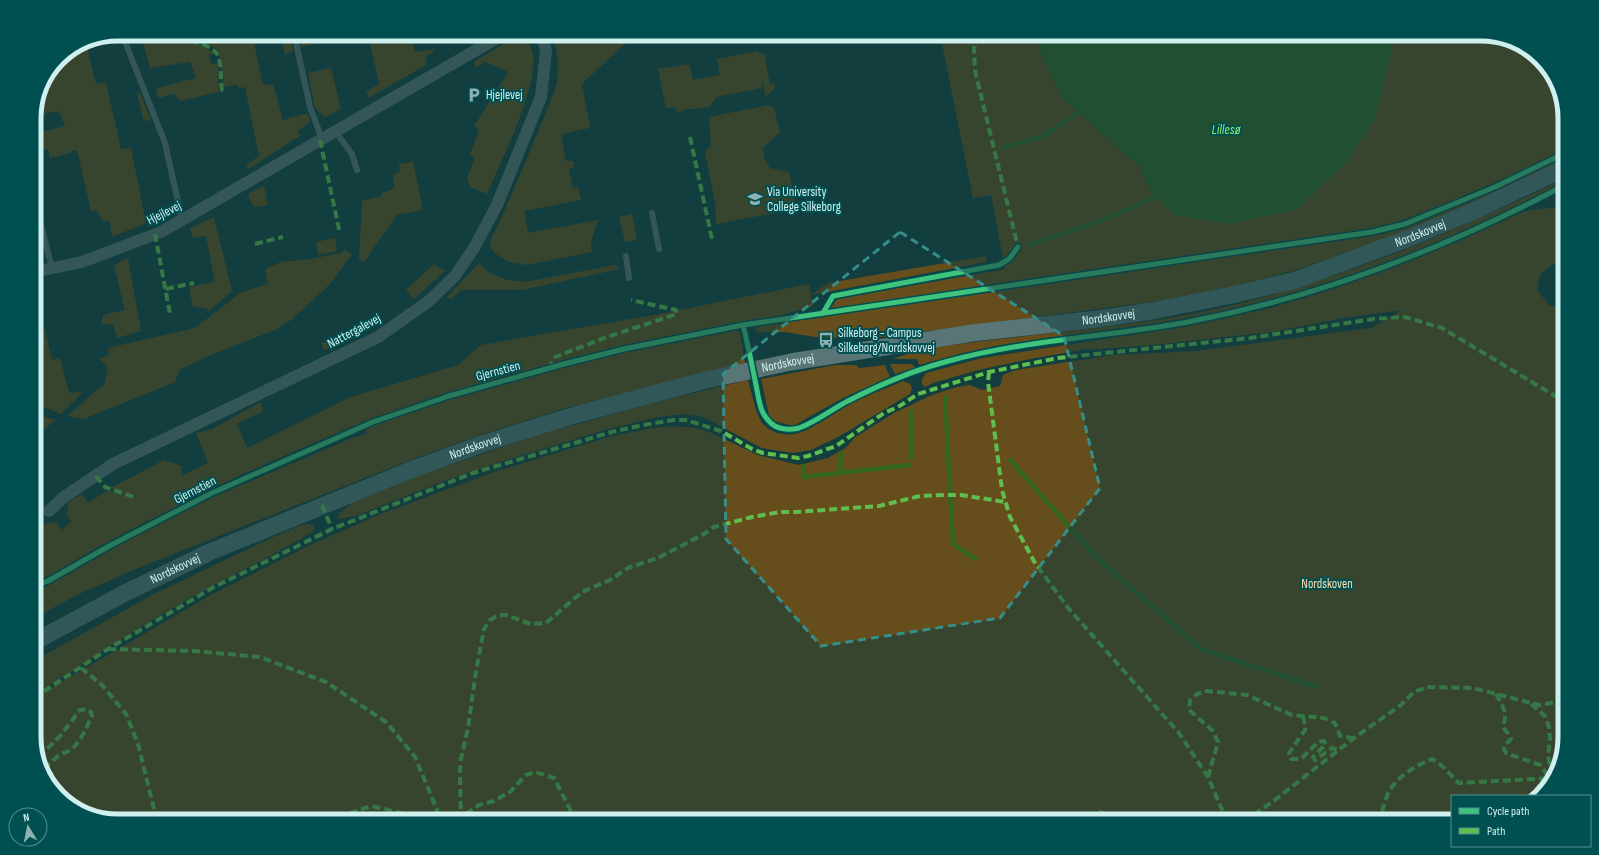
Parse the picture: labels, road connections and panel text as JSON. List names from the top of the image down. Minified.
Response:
{"streets":{"street":["Hjejlevej","Nordskovvej","Nattergalevej"],"cycle path":["Gjernstien"]},"water":["Lillesø"],"parks":["Nordskoven"],"places":{"parking":["Hjejlevej"],"school or university":["Via University College Silkeborg"],"bus stop":["Silkeborg - Campus Silkeborg/Nordskovvej"]},"legend":["Cycle path","Path"],"north":"top"}
